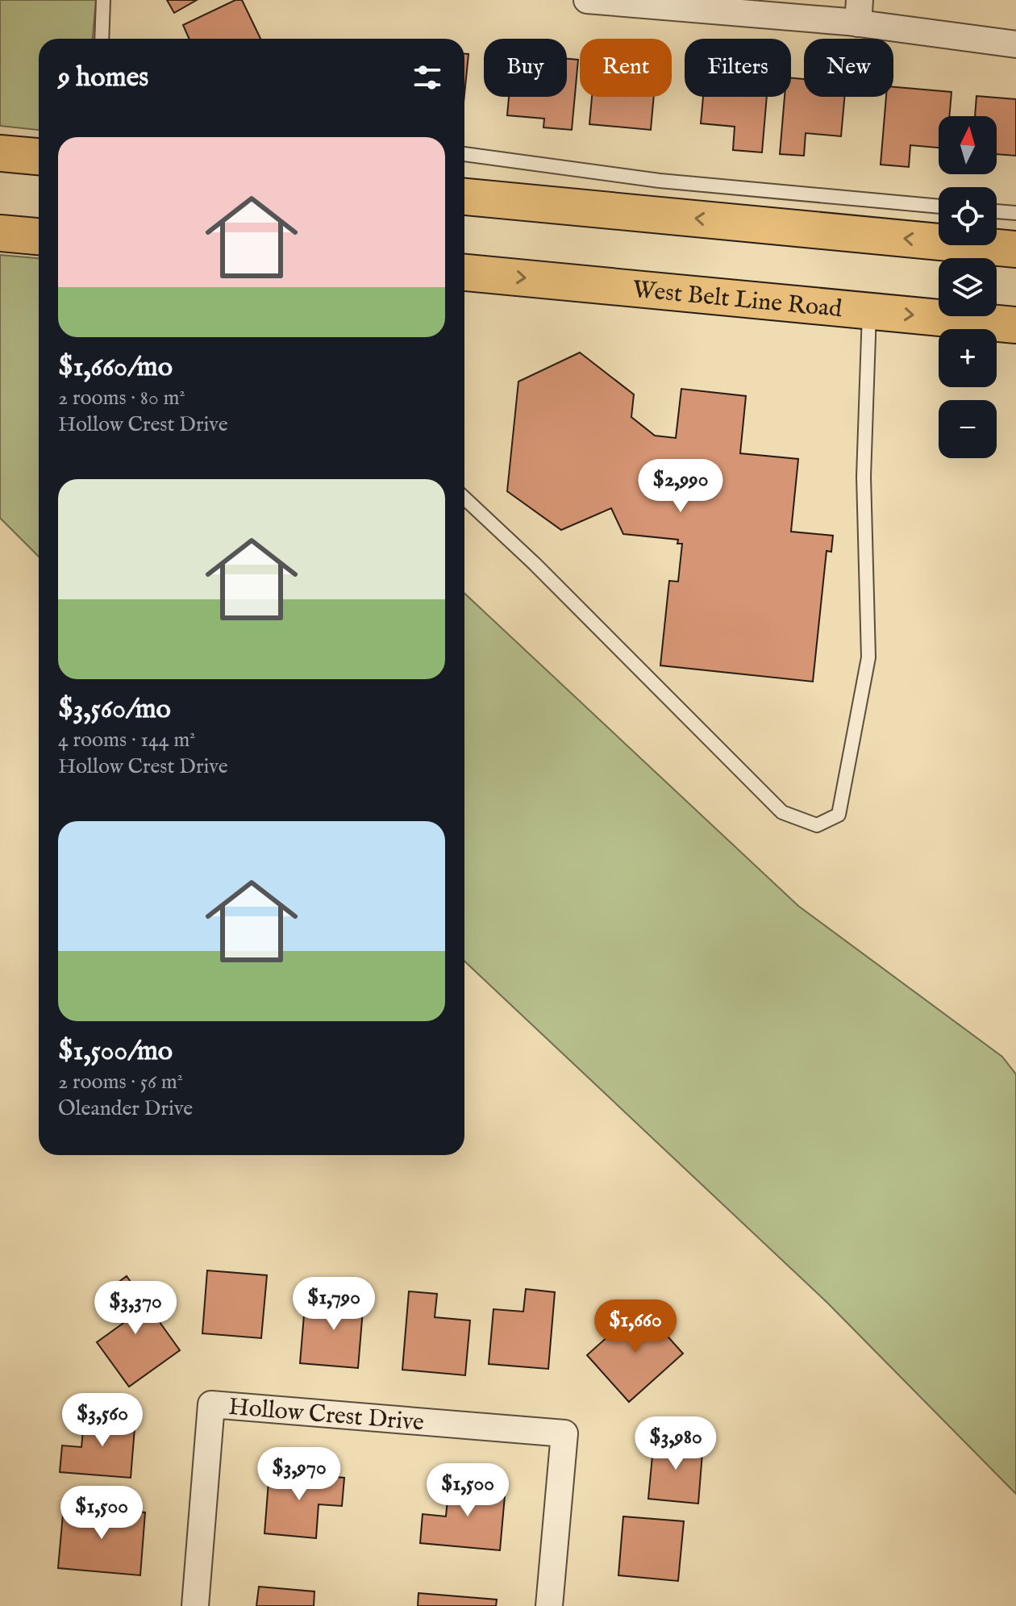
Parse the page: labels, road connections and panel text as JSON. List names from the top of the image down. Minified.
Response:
{"streets":{"main road":["West Belt Line Road"],"street":["Hollow Crest Drive"]},"north":"top","page":{"chip":["Buy","Rent","Filters","New"],"heading":"9 homes","map_buttons":["+","−"],"list":[{"name":"$1,660/mo","note":"2 rooms · 80 m² · Hollow Crest Drive"},{"name":"$3,560/mo","note":"4 rooms · 144 m² · Hollow Crest Drive"},{"name":"$1,500/mo","note":"2 rooms · 56 m² · Oleander Drive"}],"price":["$2,990","$1,790","$3,370","$1,660","$3,560","$3,980","$3,970","$1,500","$1,500"]}}
